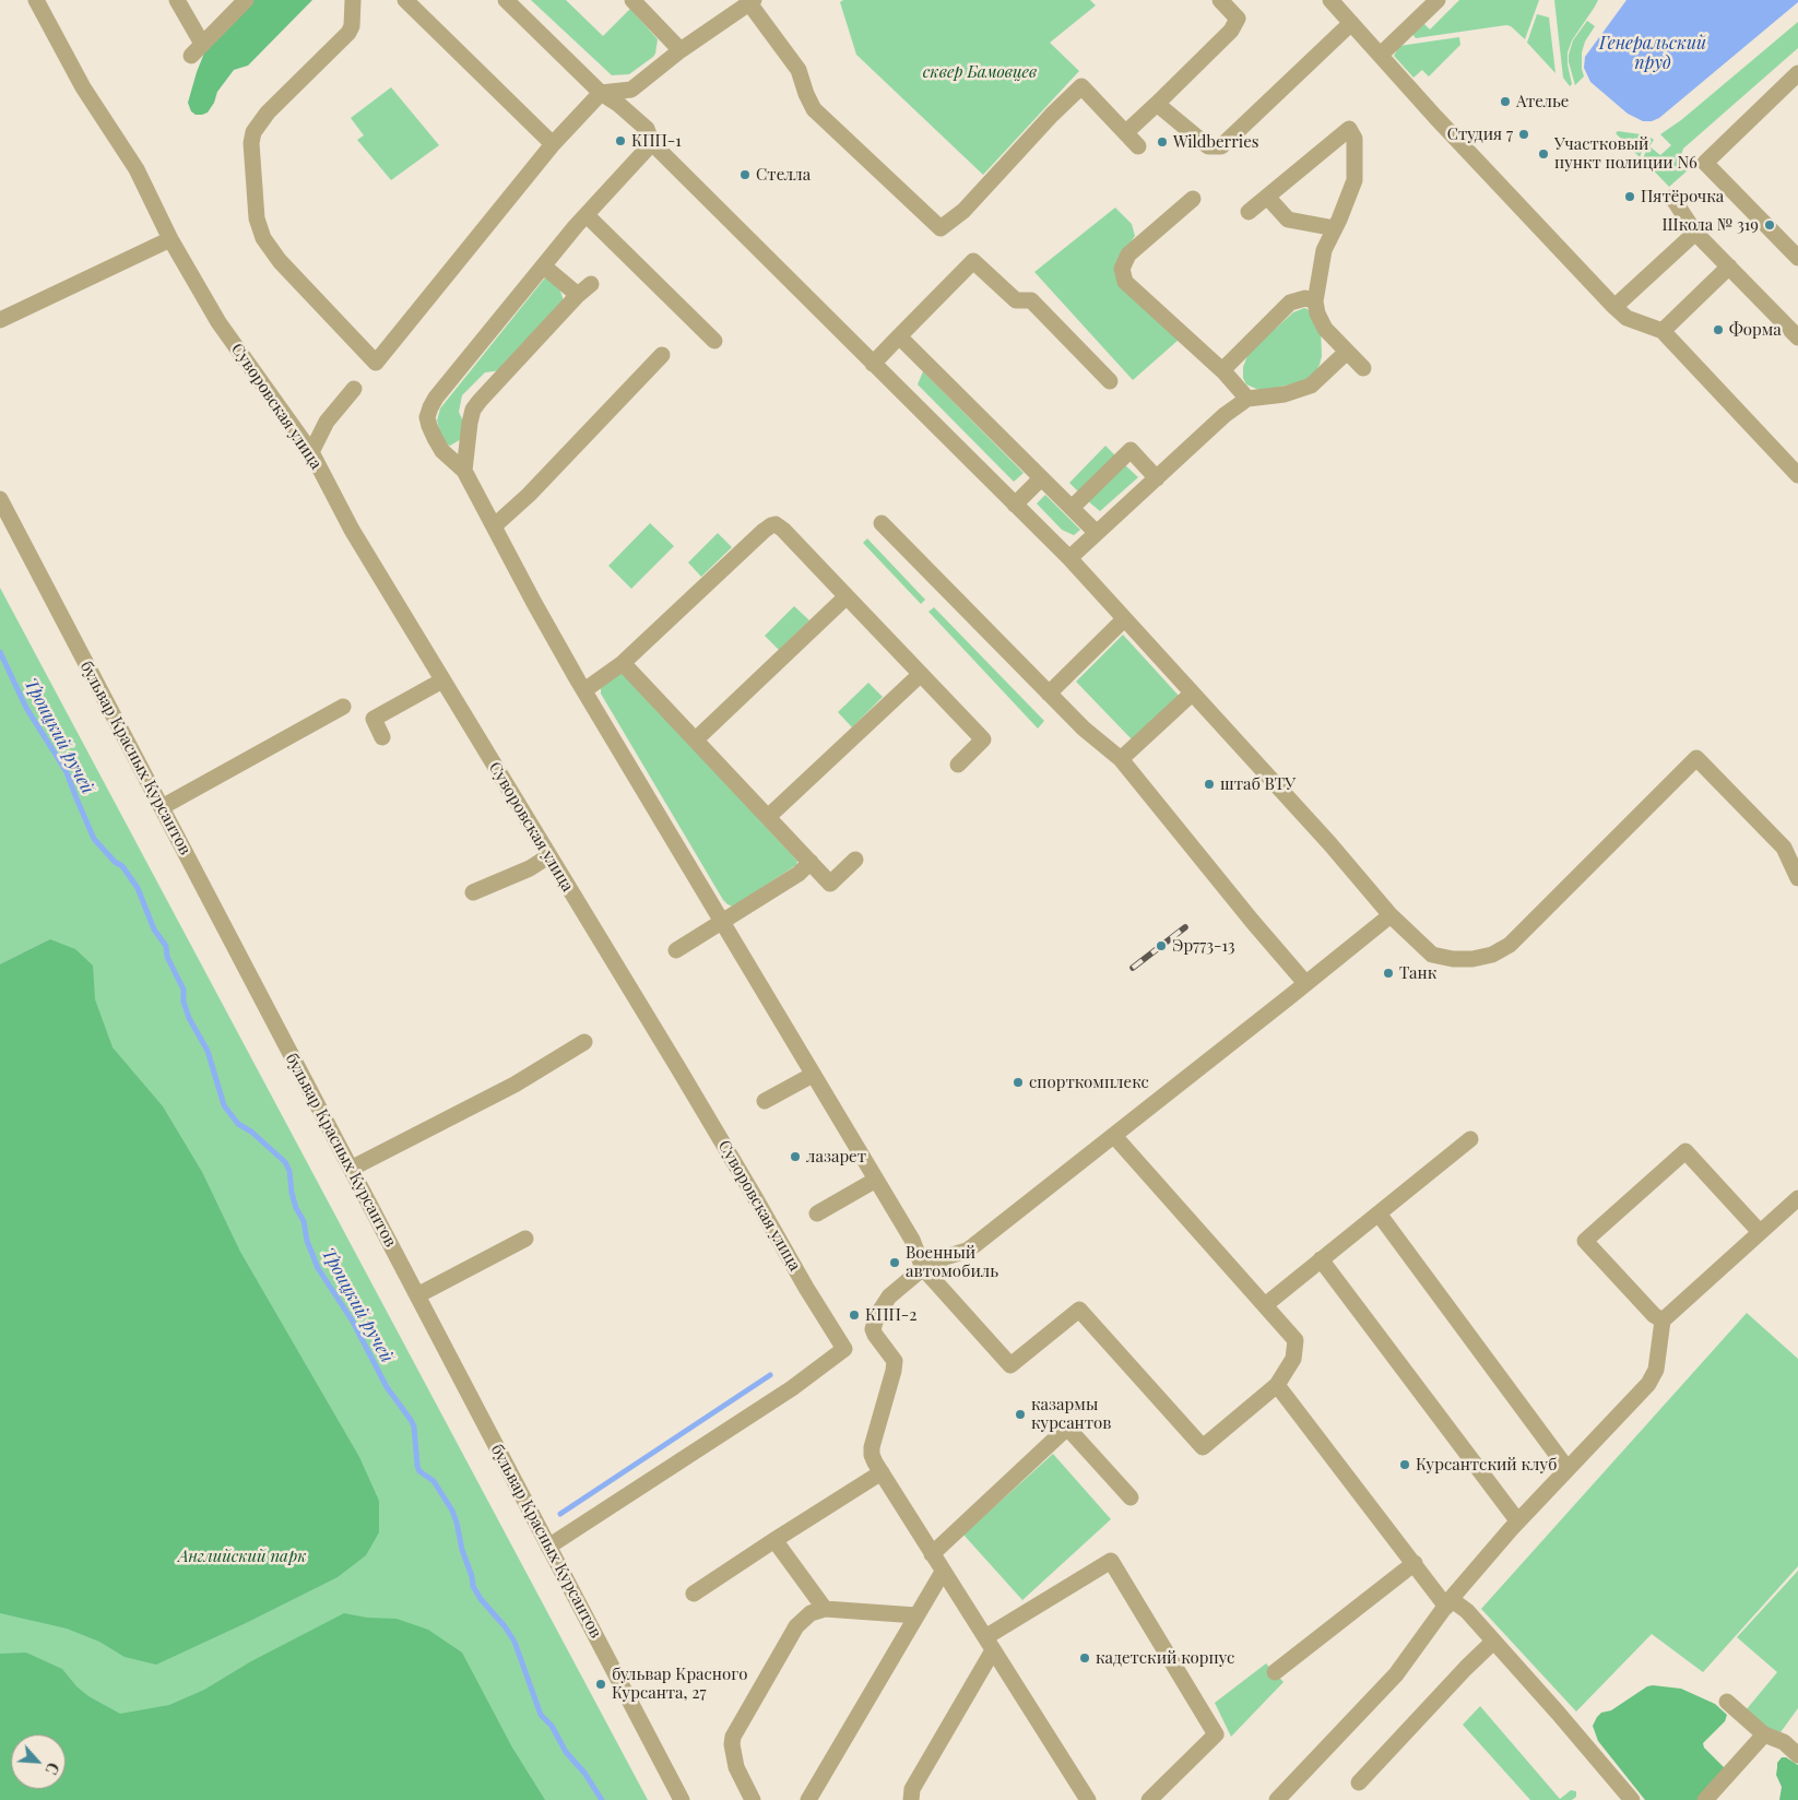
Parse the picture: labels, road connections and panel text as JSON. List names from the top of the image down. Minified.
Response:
{"streets":{"street":["Суворовская улица","бульвар Красных Курсантов"]},"crossings":[["Суворовская улица","бульвар Красных Курсантов"]],"water":["Генеральский пруд","Троицкий ручей"],"parks":["сквер Бамовцев","Английский парк"],"places":["Ателье","Студия 7","КПП-1","Wildberries","Участковый пункт полиции N6","Стелла","Пятёрочка","Школа № 319","Форма","штаб ВТУ","Эр773-13","Танк","спорткомплекс","лазарет","Военный автомобиль","КПП-2","казармы курсантов","Курсантский клуб","кадетский корпус","бульвар Красного Курсанта, 27"],"north":"bottom right"}
